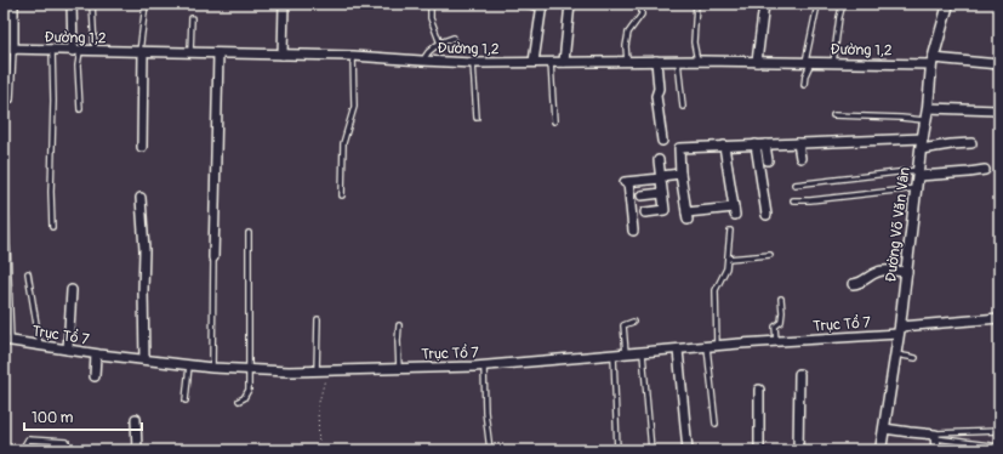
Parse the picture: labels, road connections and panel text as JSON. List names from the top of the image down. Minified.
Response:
{"streets":{"street":["Đường 1,2","Đường Võ Văn Vân","Trục Tổ 7"]},"crossings":[["Đường 1,2","Đường Võ Văn Vân"],["Đường Võ Văn Vân","Trục Tổ 7"]],"scale_bar":"100 m"}
